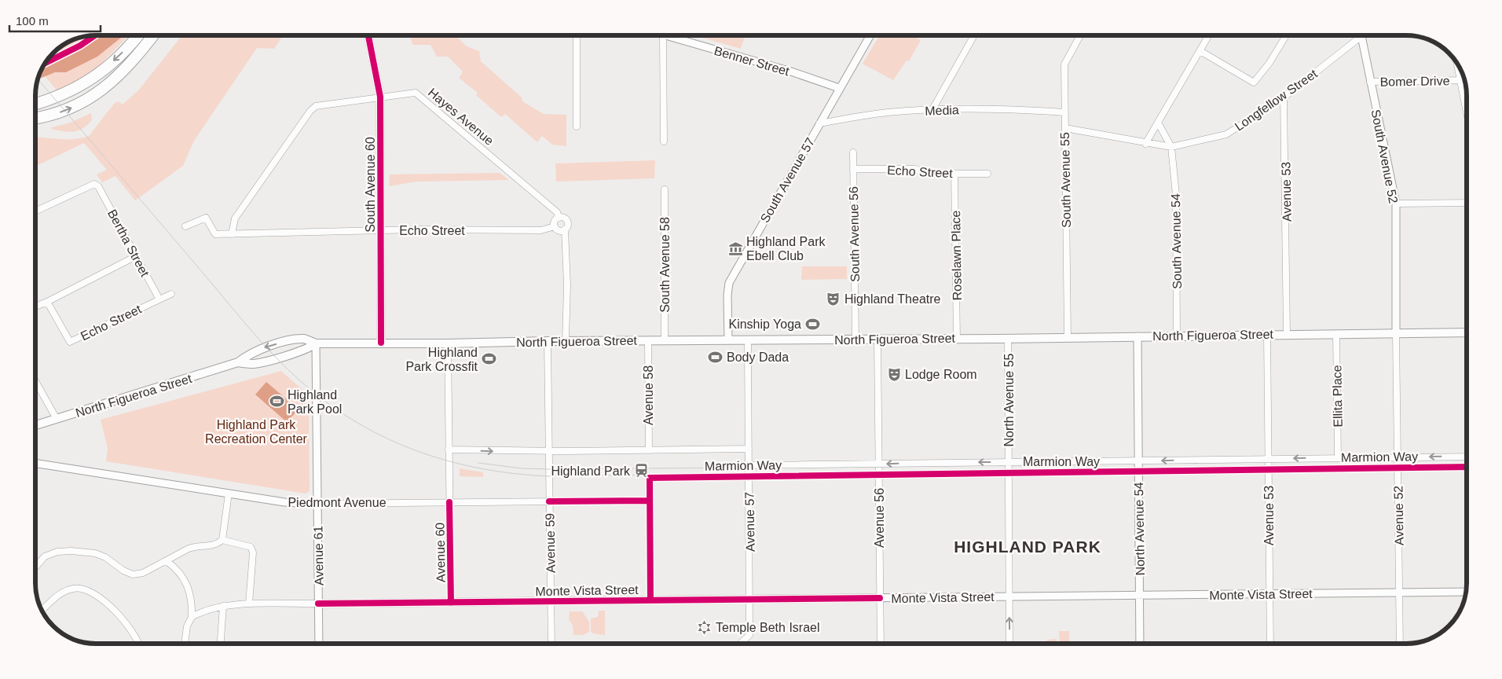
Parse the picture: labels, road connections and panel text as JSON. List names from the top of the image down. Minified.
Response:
{"streets":{"main road":["North Figueroa Street"],"street":["Benner Street","Bomer Drive","Longfellow Street","Media","Hayes Avenue","South Avenue 52","Echo Street","South Avenue 57","South Avenue 55","South Avenue 60","Avenue 53","South Avenue 56","South Avenue 54","Bertha Street","Roselawn Place","South Avenue 58","Avenue 58","Ellita Place","North Avenue 55","Marmion Way","Piedmont Avenue","Avenue 52","Avenue 56","Avenue 57","North Avenue 54","Avenue 59","Avenue 60","Avenue 61","Monte Vista Street"]},"crossings":[["Benner Street","South Avenue 57"],["Bomer Drive","South Avenue 52"],["Longfellow Street","South Avenue 52"],["Longfellow Street","South Avenue 55"],["Longfellow Street","Avenue 53"],["Longfellow Street","South Avenue 54"],["Media","South Avenue 57"],["Media","South Avenue 55"],["Hayes Avenue","Echo Street"],["Hayes Avenue","South Avenue 60"],["South Avenue 52","North Figueroa Street"],["South Avenue 52","Avenue 52"],["Echo Street","South Avenue 60"],["Echo Street","South Avenue 56"],["Echo Street","Bertha Street"],["Echo Street","Roselawn Place"],["South Avenue 57","North Figueroa Street"],["South Avenue 55","North Figueroa Street"],["South Avenue 60","North Figueroa Street"],["Avenue 53","North Figueroa Street"],["Avenue 53","Marmion Way"],["Avenue 53","Monte Vista Street"],["South Avenue 56","North Figueroa Street"],["South Avenue 54","North Figueroa Street"],["Roselawn Place","North Figueroa Street"],["South Avenue 58","North Figueroa Street"],["North Figueroa Street","Avenue 58"],["North Figueroa Street","Ellita Place"],["North Figueroa Street","North Avenue 55"],["North Figueroa Street","Avenue 52"],["North Figueroa Street","Avenue 56"],["North Figueroa Street","Avenue 57"],["North Figueroa Street","North Avenue 54"],["North Figueroa Street","Avenue 59"],["North Figueroa Street","Avenue 60"],["North Figueroa Street","Avenue 61"],["Avenue 58","Marmion Way"],["Ellita Place","Marmion Way"],["North Avenue 55","Marmion Way"],["North Avenue 55","Monte Vista Street"],["Marmion Way","Piedmont Avenue"],["Marmion Way","Avenue 52"],["Marmion Way","Avenue 56"],["Marmion Way","Avenue 57"],["Marmion Way","North Avenue 54"],["Marmion Way","Avenue 59"],["Marmion Way","Avenue 60"],["Piedmont Avenue","Avenue 59"],["Piedmont Avenue","Avenue 60"],["Piedmont Avenue","Avenue 61"],["Avenue 52","Monte Vista Street"],["Avenue 56","Monte Vista Street"],["Avenue 57","Monte Vista Street"],["North Avenue 54","Monte Vista Street"],["Avenue 59","Monte Vista Street"],["Avenue 60","Monte Vista Street"],["Avenue 61","Monte Vista Street"]],"districts":["HIGHLAND PARK"],"parks":["Highland Park Recreation Center"],"places":{"museum":["Highland Park Ebell Club"],"theatre":["Highland Theatre","Lodge Room"],"sports":["Kinship Yoga","Body Dada","Highland Park Crossfit","Highland Park Pool"],"station":["Highland Park"],"synagogue":["Temple Beth Israel"]},"scale_bar":"100 m"}
